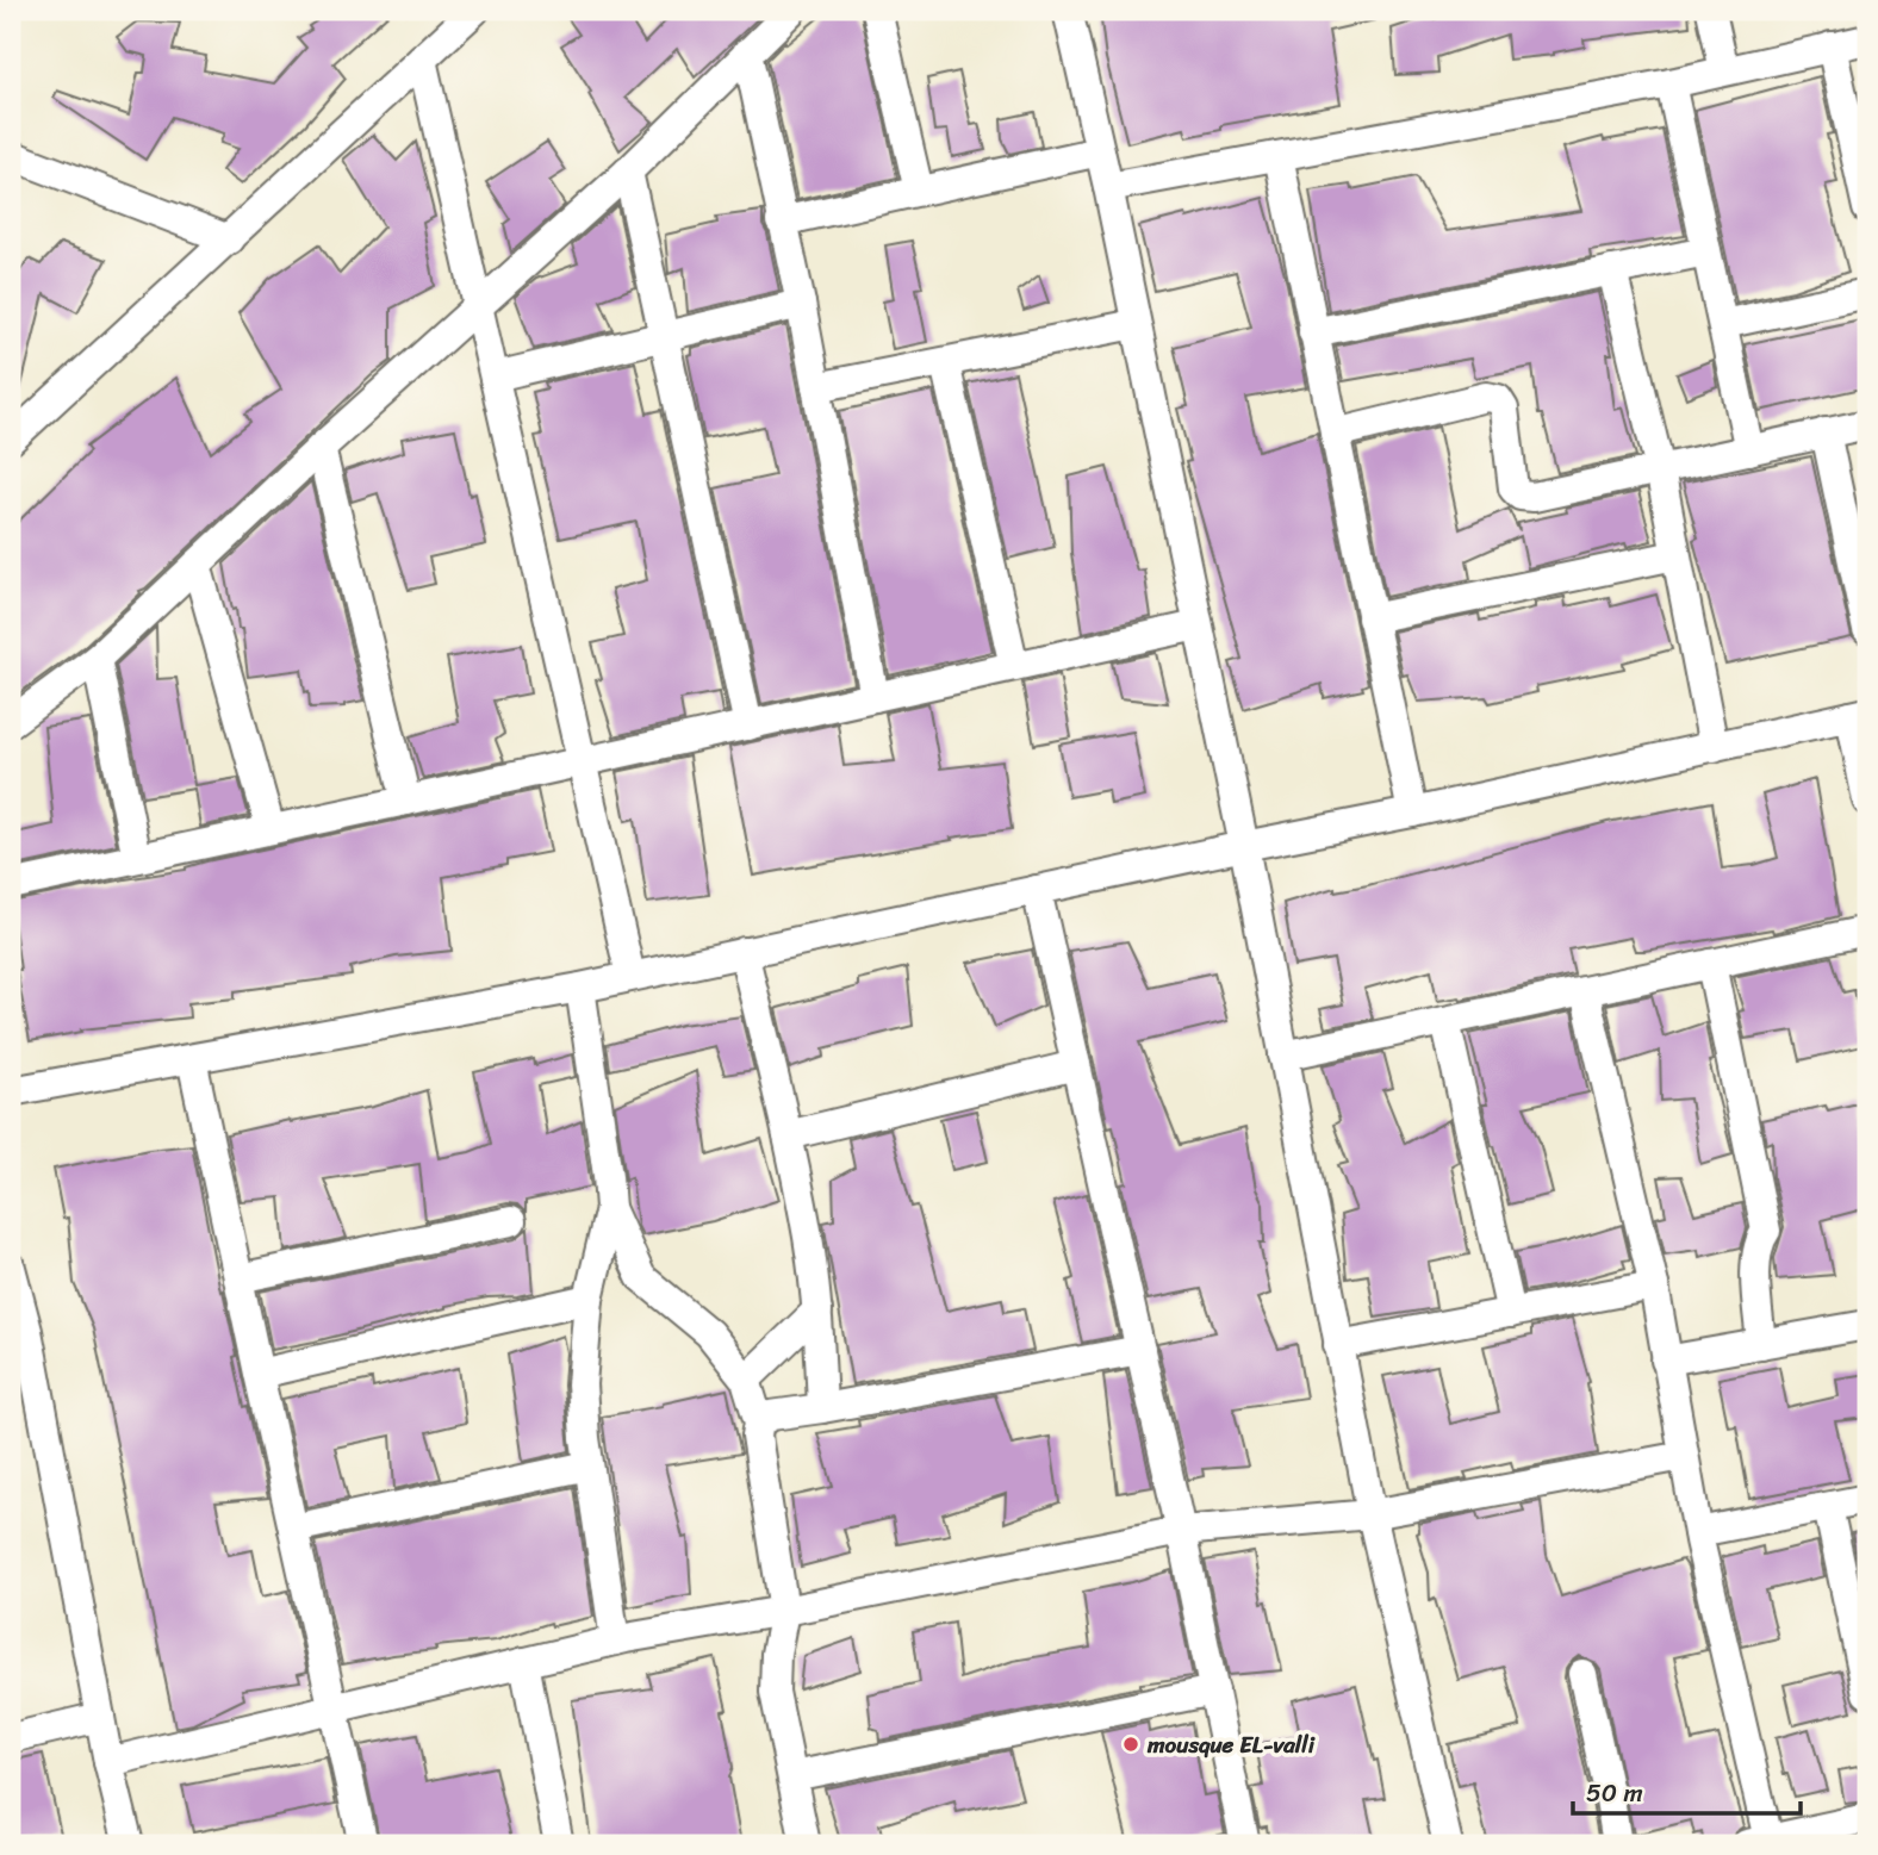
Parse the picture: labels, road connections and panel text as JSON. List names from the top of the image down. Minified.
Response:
{"places":["mousque EL-valli"],"scale_bar":"50 m"}
